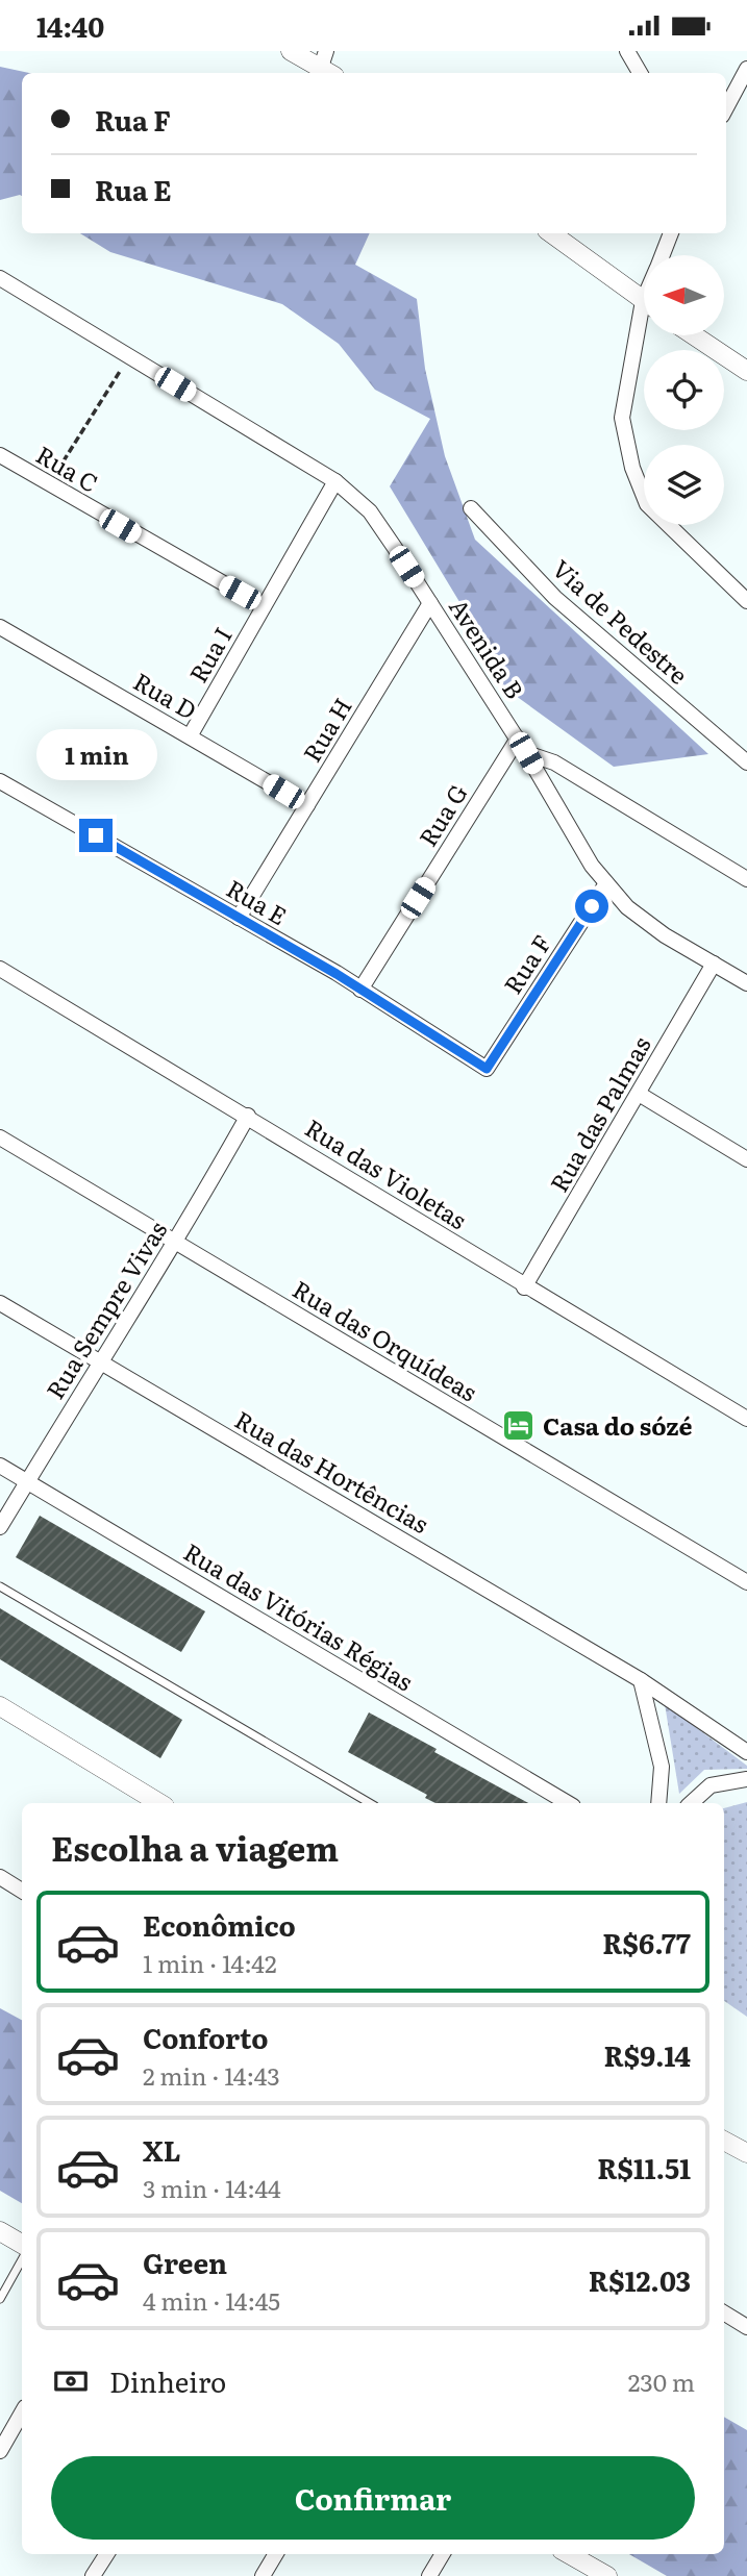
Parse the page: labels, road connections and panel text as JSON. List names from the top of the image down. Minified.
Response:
{"streets":{"street":["Rua C","Via de Pedestre","Avenida B","Rua I","Rua D","Rua H","Rua G","Rua E","Rua F","Rua das Palmas","Rua das Violetas","Rua Sempre Vivas","Rua das Orquídeas","Rua das Hortências","Rua das Vitórias Régias"]},"crossings":[["Rua C","Rua I"],["Avenida B","Rua I"],["Avenida B","Rua H"],["Avenida B","Rua G"],["Avenida B","Rua F"],["Avenida B","Rua das Palmas"],["Rua I","Rua D"],["Rua D","Rua H"],["Rua H","Rua E"],["Rua G","Rua E"],["Rua E","Rua F"],["Rua das Palmas","Rua das Violetas"],["Rua das Violetas","Rua Sempre Vivas"],["Rua Sempre Vivas","Rua das Orquídeas"],["Rua Sempre Vivas","Rua das Hortências"],["Rua Sempre Vivas","Rua das Vitórias Régias"]],"places":{"hotel":["Casa do sózé"]},"north":"left","page":{"status":"14:40","banner":["Rua F","Rua E"],"bubble":"1 min","heading":"Escolha a viagem","list":[{"name":"Econômico","note":"1 min · 14:42","value":"R$6.77"},{"name":"Conforto","note":"2 min · 14:43","value":"R$9.14"},{"name":"XL","note":"3 min · 14:44","value":"R$11.51"},{"name":"Green","note":"4 min · 14:45","value":"R$12.03"}],"pay":["Dinheiro","230 m"],"buttons":"Confirmar"}}
